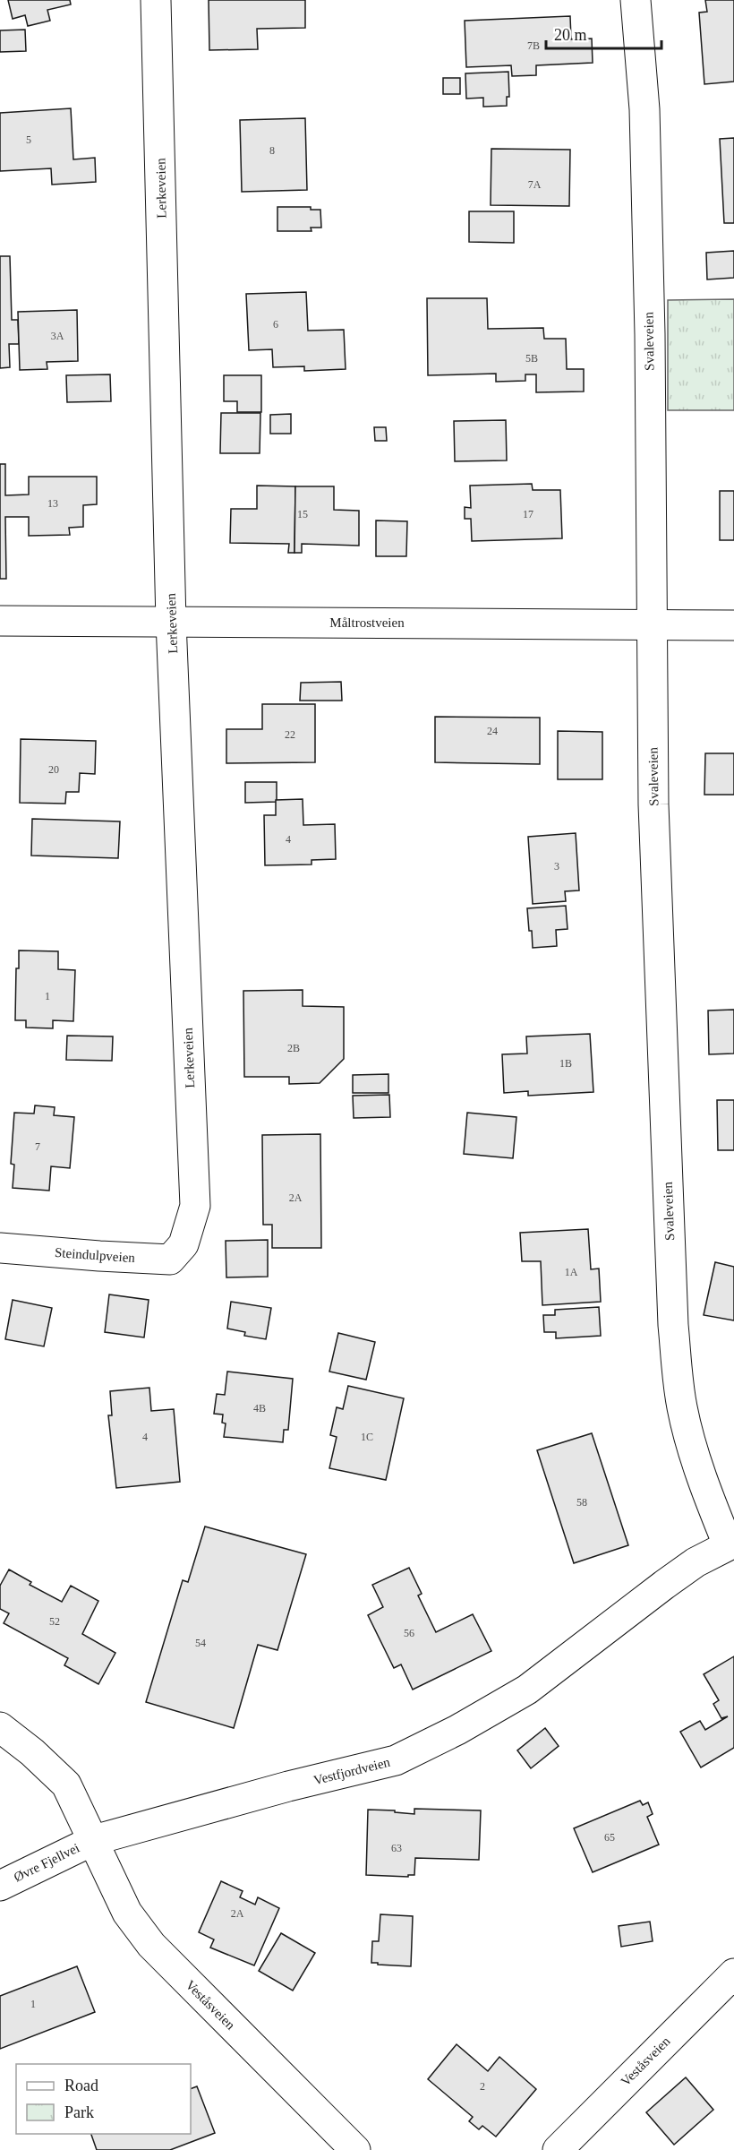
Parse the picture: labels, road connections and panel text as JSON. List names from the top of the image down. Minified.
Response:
{"streets":{"street":["Lerkeveien","Svaleveien","Måltrostveien","Steindulpveien","Vestfjordveien","Øvre Fjellvei","Veståsveien"]},"crossings":[["Lerkeveien","Måltrostveien"],["Lerkeveien","Steindulpveien"],["Svaleveien","Måltrostveien"],["Svaleveien","Vestfjordveien"],["Vestfjordveien","Øvre Fjellvei"],["Vestfjordveien","Veståsveien"],["Øvre Fjellvei","Veståsveien"]],"house_numbers":["7B","5","8","7A","6","3A","5B","13","15","17","24","22","20","4","3","1","2B","1B","7","2A","1A","4B","4","1C","58","52","56","54","65","63","2A","1","2"],"legend":["Road","Park"],"scale_bar":"20 m"}
